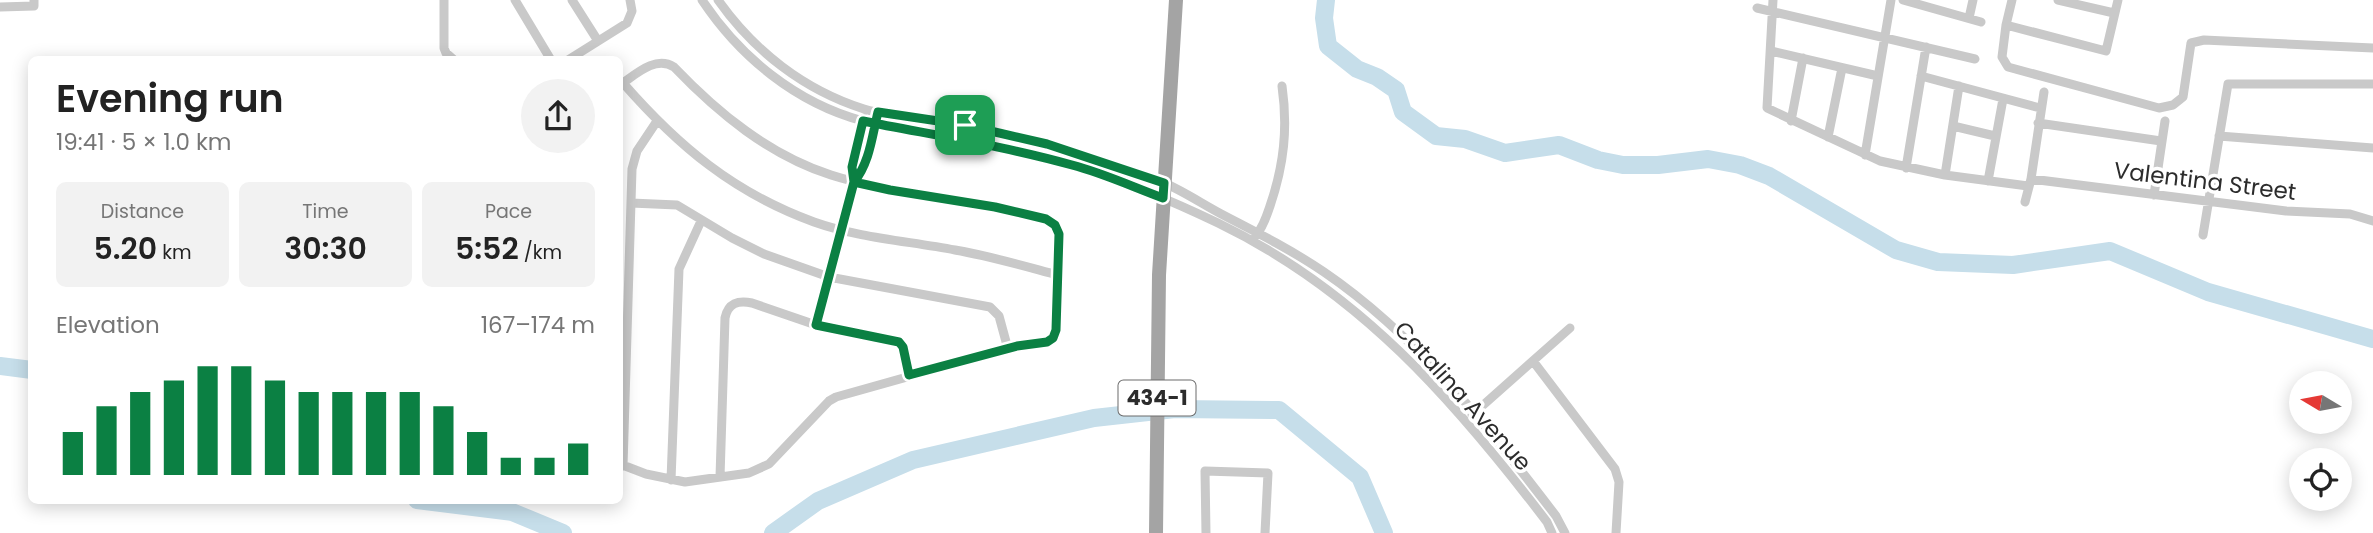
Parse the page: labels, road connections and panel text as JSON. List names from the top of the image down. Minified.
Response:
{"streets":{"main road":["434-1"],"street":["Valentina Street","Catalina Avenue"]},"crossings":[["Catalina Avenue","434-1"]],"north":"left","page":{"heading":["Evening run","19:41 · 5 × 1.0 km"],"stats":[["Distance","5.20 km"],["Time","30:30"],["Pace","5:52 /km"]],"chart":["Elevation","167–174 m"]}}
